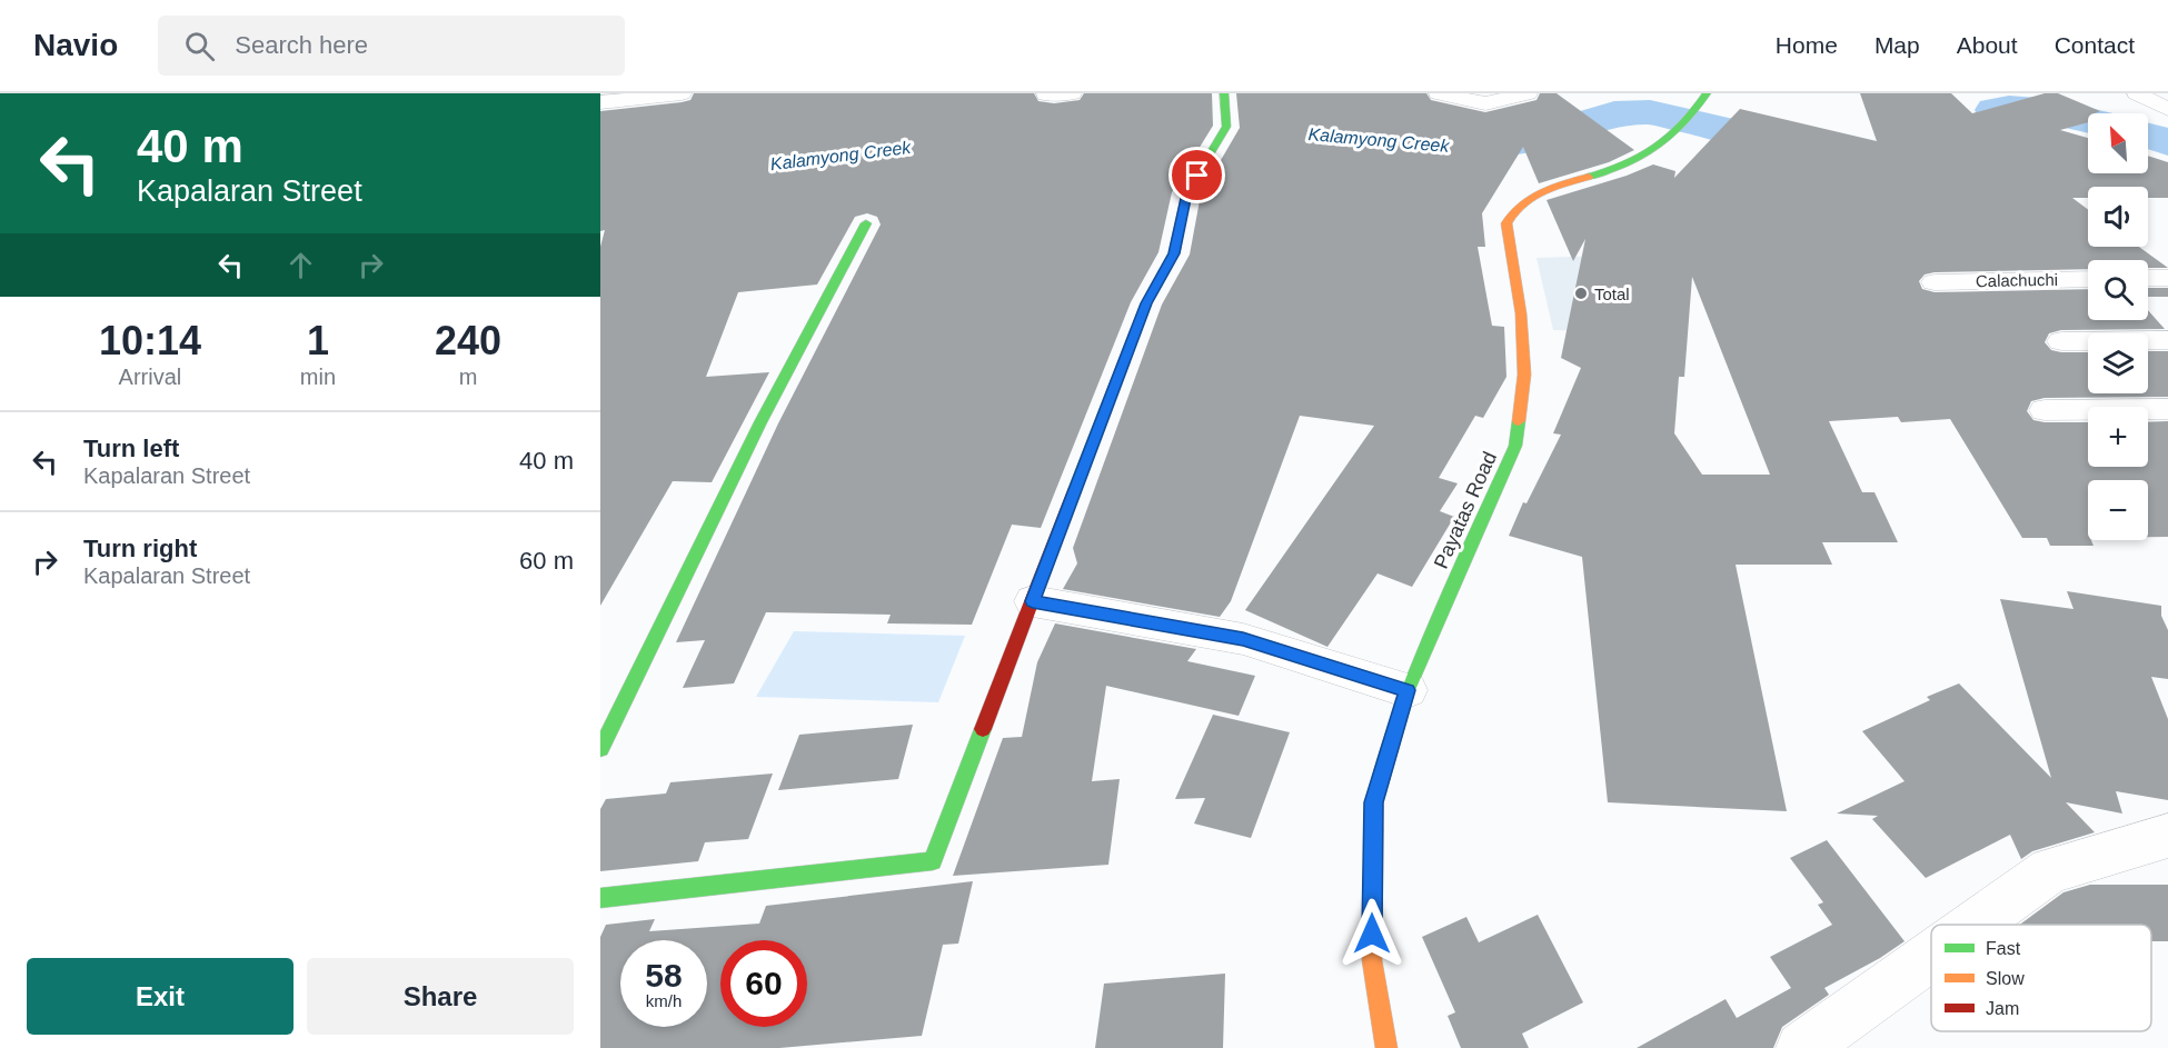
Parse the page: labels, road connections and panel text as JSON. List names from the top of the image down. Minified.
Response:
{"streets":{"street":["Calachuchi","Payatas Road"]},"water":["Kalamyong Creek"],"places":["Total"],"legend":["Fast","Slow","Jam"],"north":"top left","page":{"header":"Navio","search":"Search here","nav":["Home","Map","About","Contact"],"turn":["40 m","Kapalaran Street"],"map_buttons":["+","−"],"eta":["10:14","Arrival","1","min","240","m"],"list":[{"name":"Turn left","note":"Kapalaran Street","value":"40 m"},{"name":"Turn right","note":"Kapalaran Street","value":"60 m"}],"speed":"58 km/h","limit":"60","buttons":["Exit","Share"]}}
